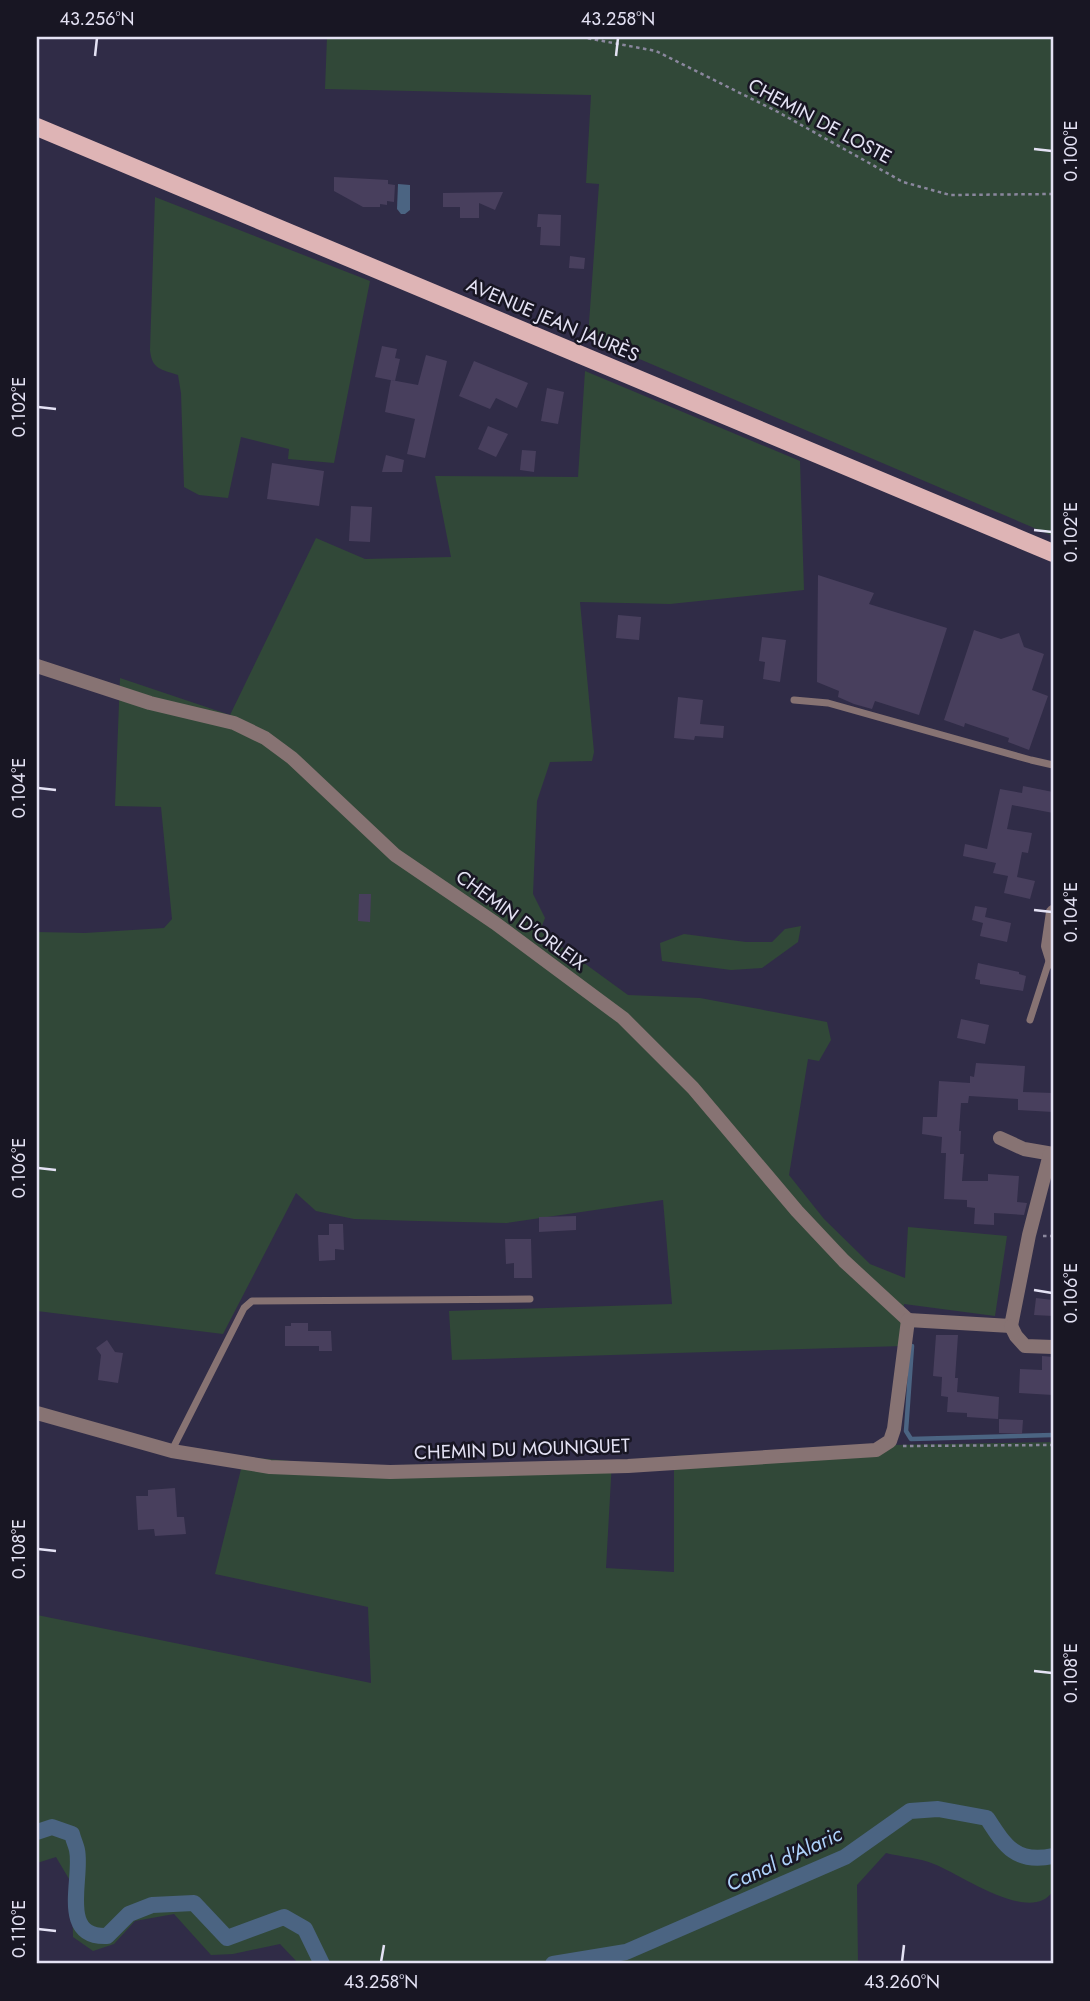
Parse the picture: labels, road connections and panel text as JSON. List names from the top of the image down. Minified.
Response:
{"streets":{"main road":["AVENUE JEAN JAURÈS"],"street":["CHEMIN D'ORLEIX","CHEMIN DU MOUNIQUET"],"path":["CHEMIN DE LOSTE"]},"water":["Canal d'Alaric"],"coordinates":["43.256°N","43.258°N","0.100°E","0.102°E","0.104°E","0.106°E","0.108°E","0.110°E","43.260°N"]}
